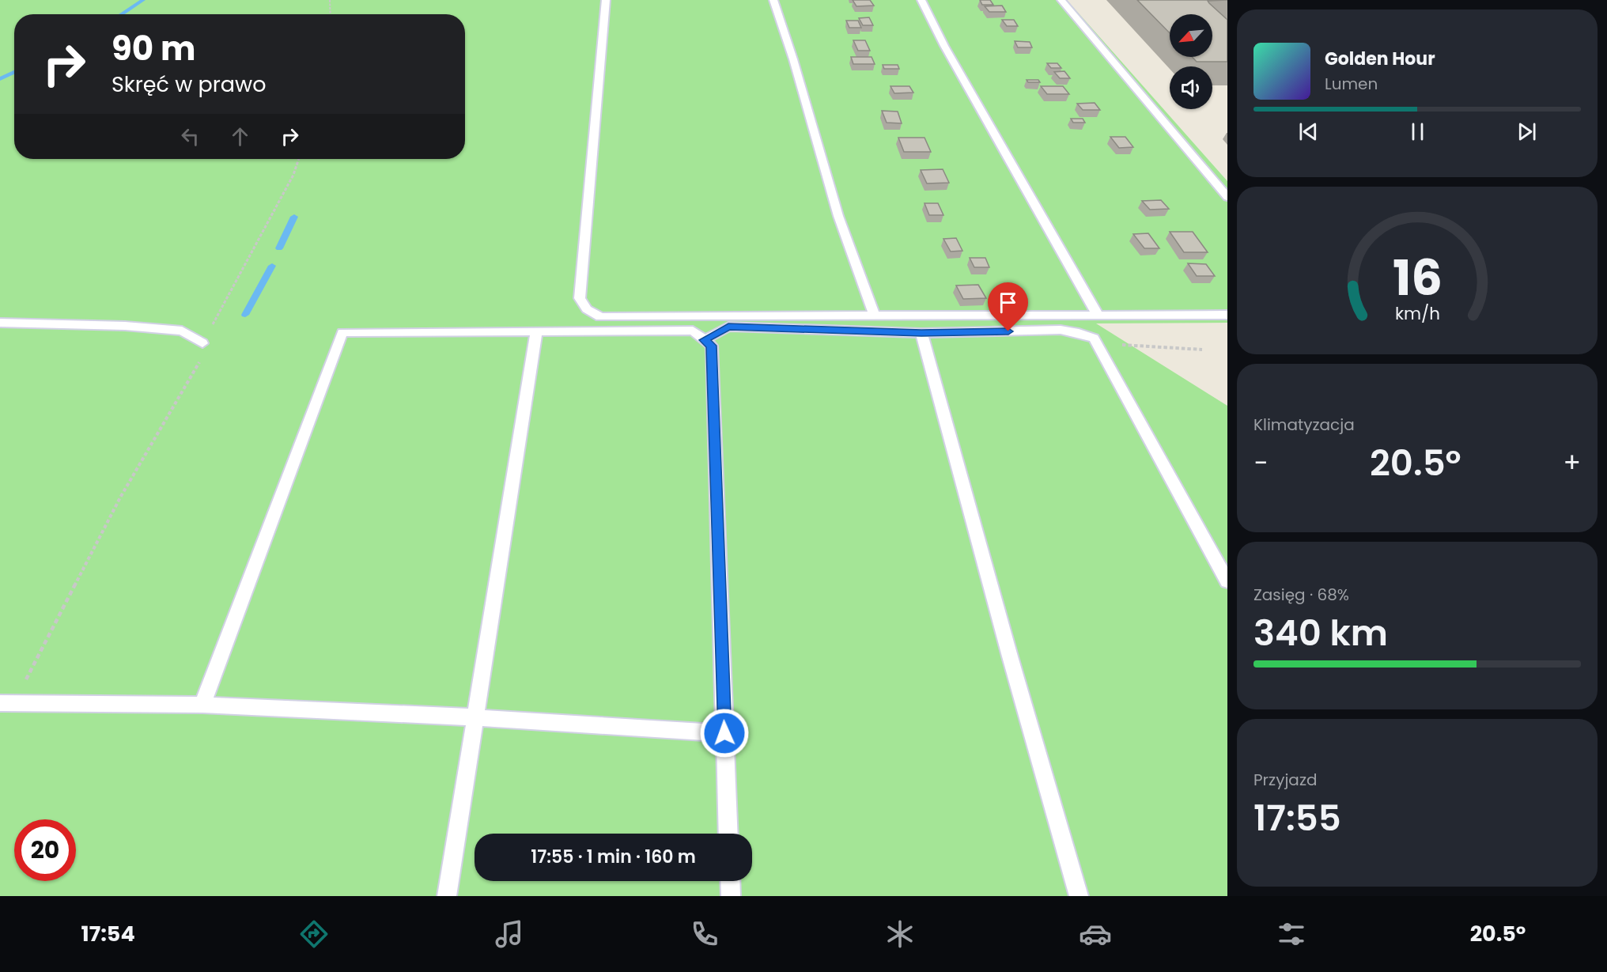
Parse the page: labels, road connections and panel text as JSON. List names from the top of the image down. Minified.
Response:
{"north":"bottom left","page":{"turn":["90 m","Skręć w prawo"],"song":["Golden Hour","Lumen"],"tile":["Klimatyzacja",["Zasięg · 68%","340 km"],["Przyjazd","17:55"]],"heat":["−","20.5°","+"],"limit":"20","trip":"17:55 · 1 min · 160 m","tabs":["17:54","20.5°"],"gauge":["16","km/h"]}}
